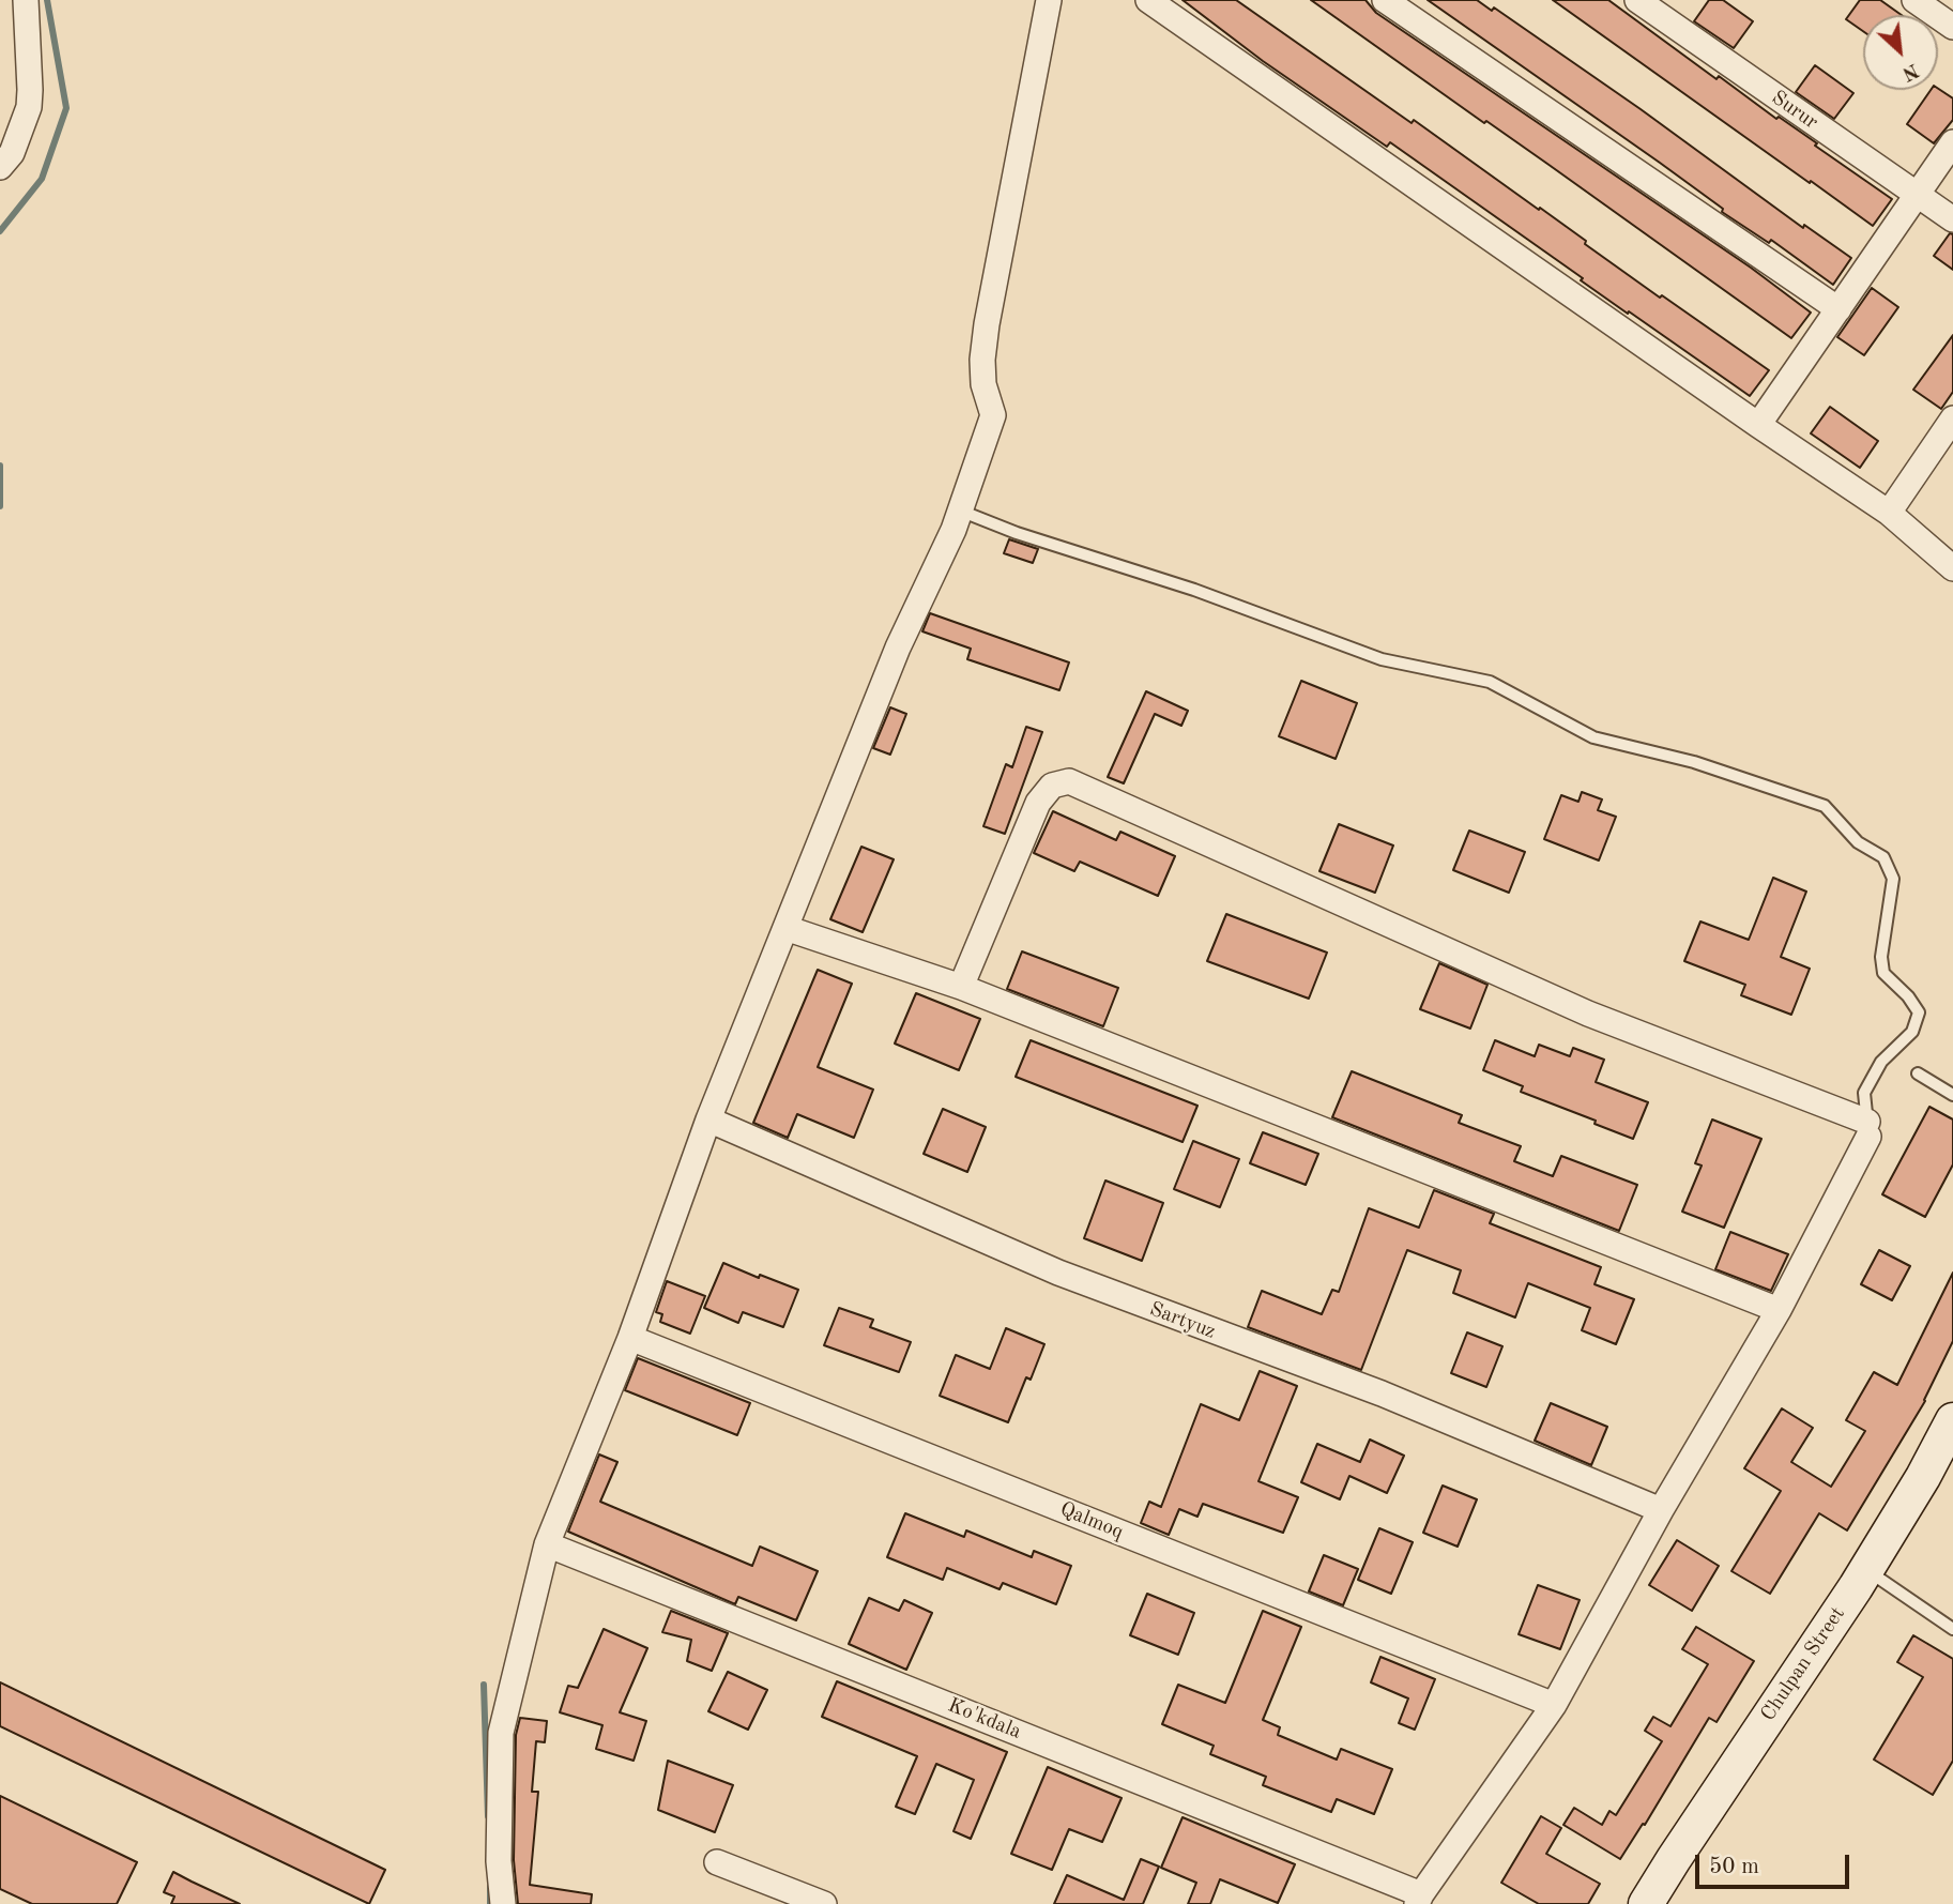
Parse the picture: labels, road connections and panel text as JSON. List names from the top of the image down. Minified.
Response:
{"streets":{"main road":["Chulpan Street"],"street":["Surur","Sartyuz","Qalmoq","Ko'kdala"]},"scale_bar":"50 m","north":"bottom right"}
